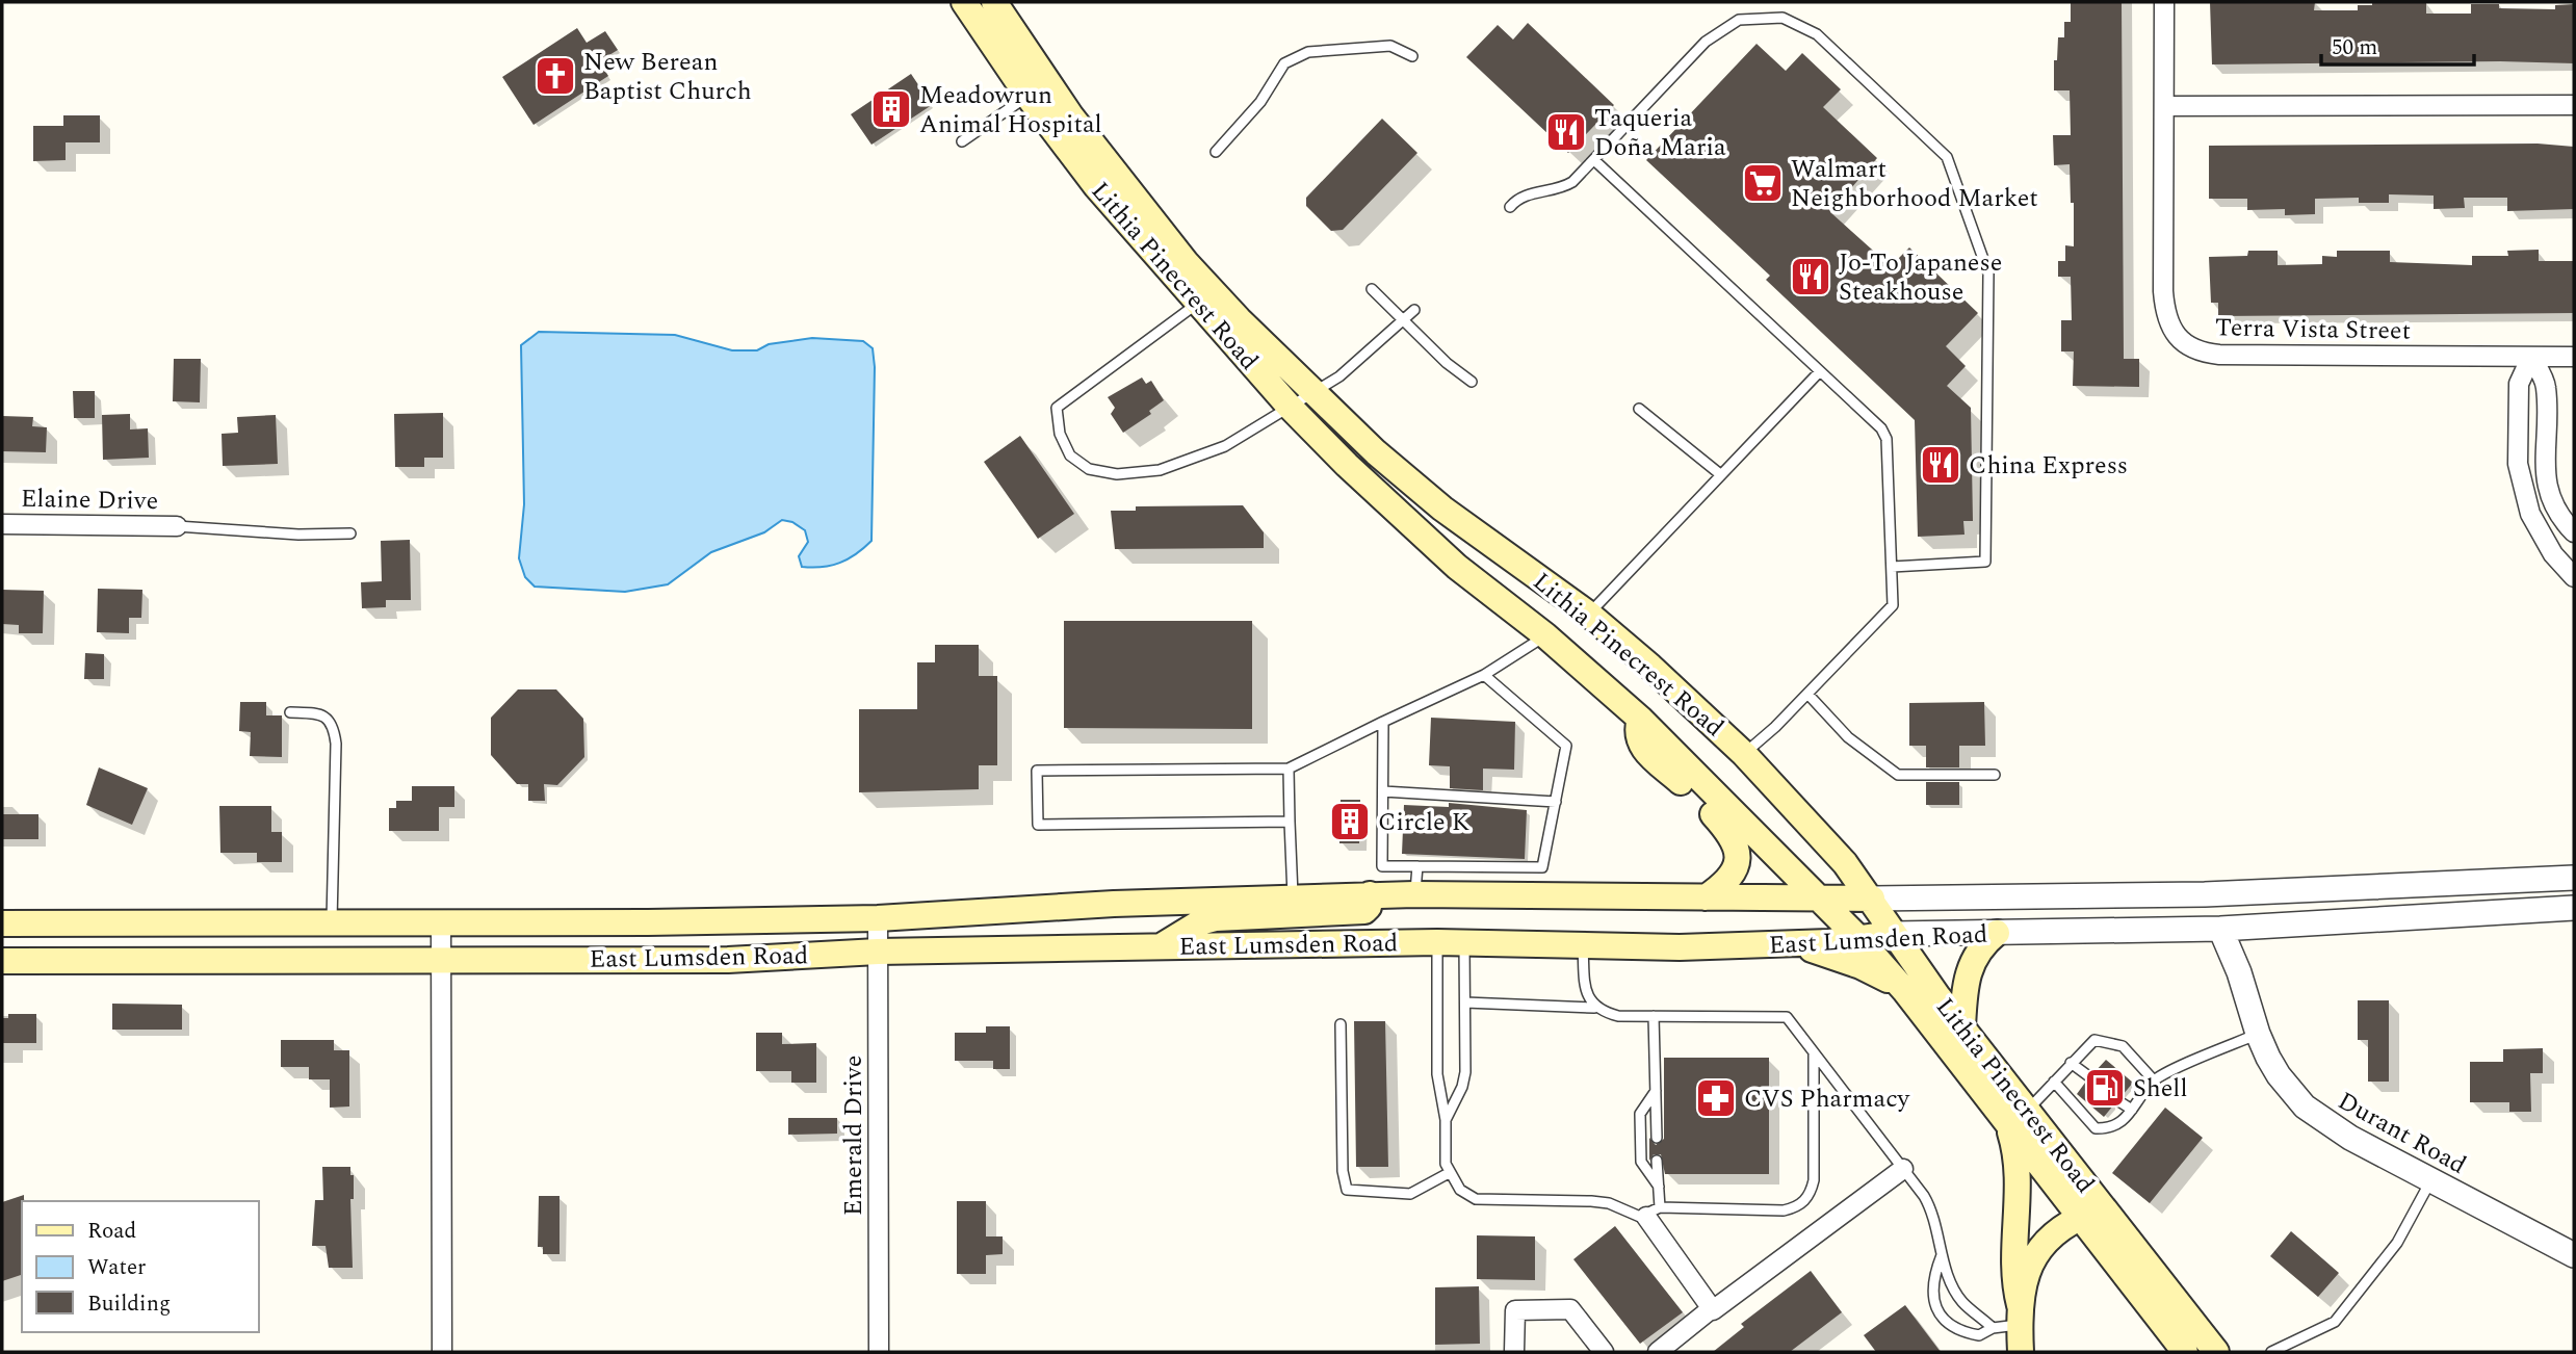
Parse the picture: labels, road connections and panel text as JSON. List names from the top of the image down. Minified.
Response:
{"streets":{"main road":["Lithia Pinecrest Road","East Lumsden Road"],"street":["Terra Vista Street","Elaine Drive","Durant Road","Emerald Drive"]},"crossings":[["Lithia Pinecrest Road","East Lumsden Road"],["East Lumsden Road","Durant Road"],["East Lumsden Road","Emerald Drive"]],"places":{"church":["New Berean Baptist Church"],"building":["Meadowrun Animal Hospital","Circle K"],"restaurant":["Taqueria Doña Maria","Jo-To Japanese Steakhouse","China Express"],"supermarket":["Walmart Neighborhood Market"],"fuel station":["Shell"],"pharmacy":["CVS Pharmacy"]},"legend":["Road","Water","Building"],"scale_bar":"50 m"}
